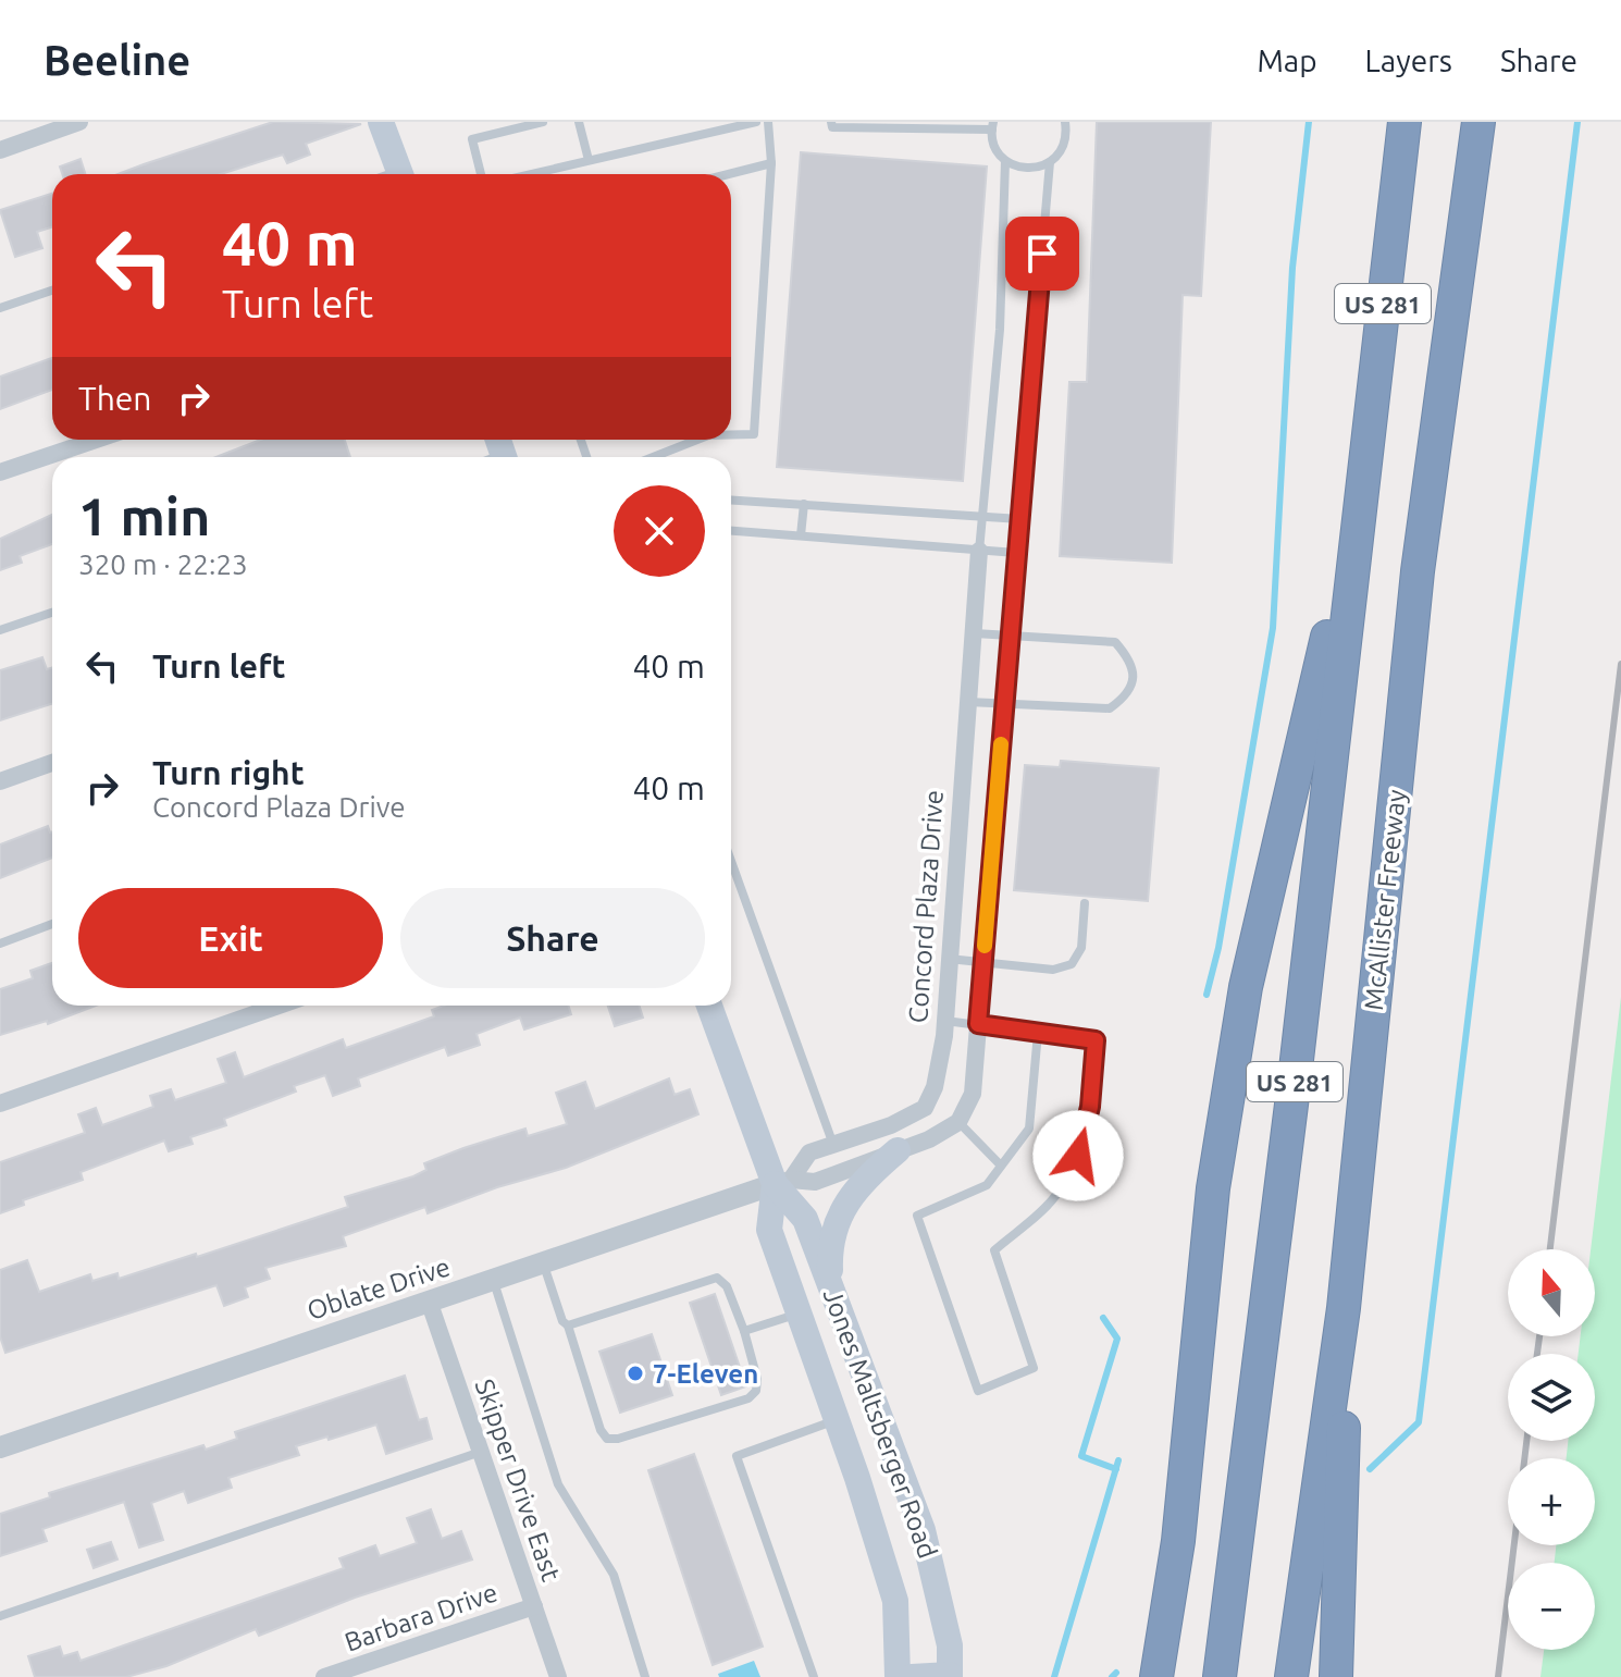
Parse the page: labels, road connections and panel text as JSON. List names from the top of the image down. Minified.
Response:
{"streets":{"highway":["US 281","McAllister Freeway"],"main road":["Jones Maltsberger Road"],"street":["Concord Plaza Drive","Oblate Drive","Skipper Drive East","Barbara Drive"]},"crossings":[["Concord Plaza Drive","Oblate Drive"],["Concord Plaza Drive","Jones Maltsberger Road"],["Oblate Drive","Jones Maltsberger Road"],["Oblate Drive","Skipper Drive East"],["Skipper Drive East","Barbara Drive"]],"places":["7-Eleven"],"north":"top","page":{"header":"Beeline","nav":["Map","Layers","Share"],"turn":["40 m","Turn left"],"then":"Then","heading":["1 min","320 m · 22:23"],"list":[{"name":"Turn left","value":"40 m"},{"name":"Turn right","note":"Concord Plaza Drive","value":"40 m"}],"buttons":["Exit","Share"],"map_buttons":["+","−"]}}
